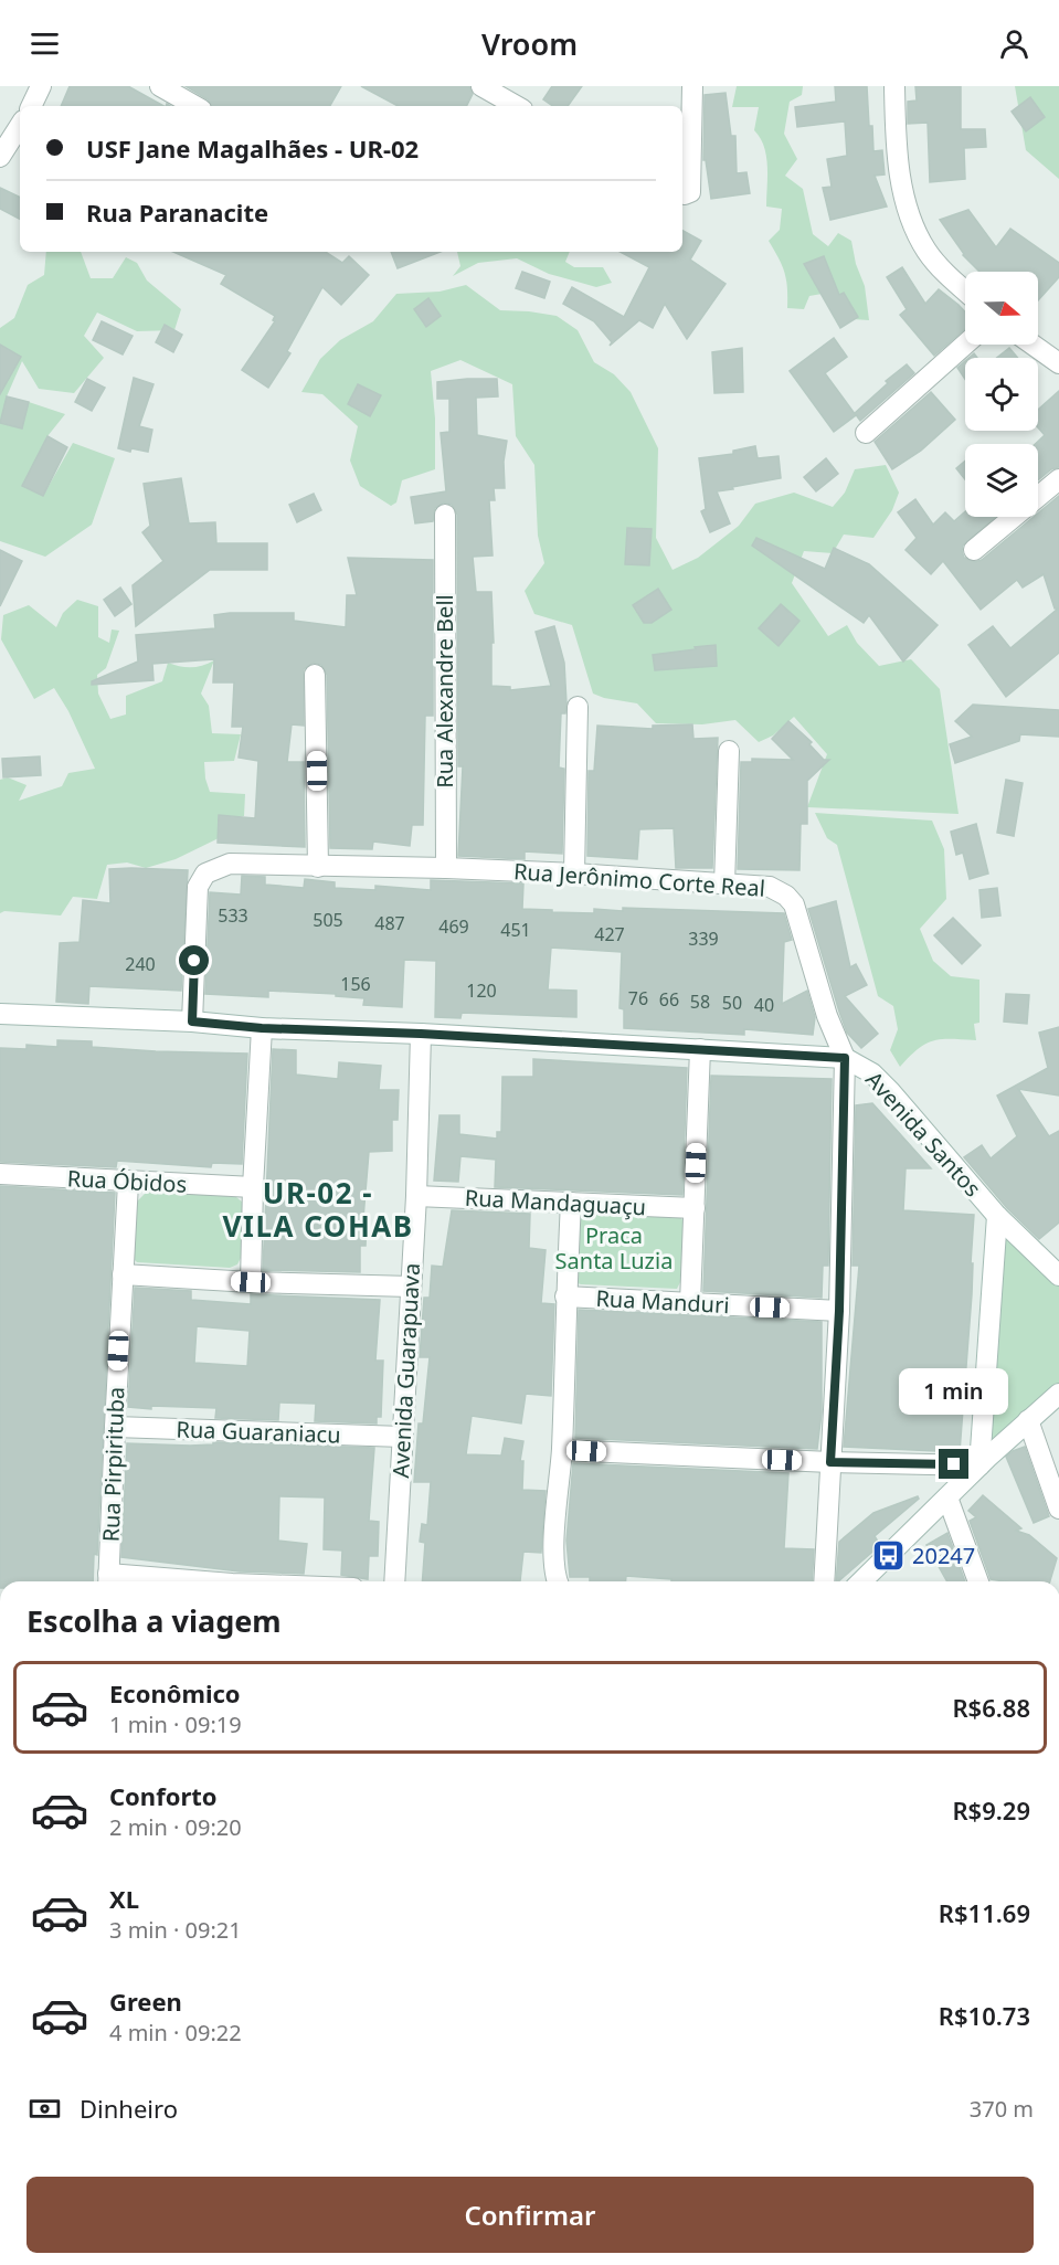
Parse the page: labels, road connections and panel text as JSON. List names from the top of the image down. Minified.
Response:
{"streets":{"street":["Rua Alexandre Bell","Rua Jerônimo Corte Real","Avenida Santos","Rua Óbidos","Rua Mandaguaçu","Rua Manduri","Avenida Guarapuava","Rua Guaraniacu","Rua Pirpirituba"]},"crossings":[["Rua Alexandre Bell","Rua Jerônimo Corte Real"],["Rua Jerônimo Corte Real","Avenida Santos"],["Rua Óbidos","Rua Pirpirituba"],["Rua Mandaguaçu","Avenida Guarapuava"],["Avenida Guarapuava","Rua Guaraniacu"],["Rua Guaraniacu","Rua Pirpirituba"]],"districts":["UR-02 - VILA COHAB"],"parks":["Praca Santa Luzia"],"places":{"bus stop":["20247"]},"house_numbers":["533","505","487","469","451","427","339","240","156","120","76","66","58","50","40"],"north":"right","page":{"header":"Vroom","banner":["USF Jane Magalhães - UR-02","Rua Paranacite"],"bubble":"1 min","heading":"Escolha a viagem","list":[{"name":"Econômico","note":"1 min · 09:19","value":"R$6.88"},{"name":"Conforto","note":"2 min · 09:20","value":"R$9.29"},{"name":"XL","note":"3 min · 09:21","value":"R$11.69"},{"name":"Green","note":"4 min · 09:22","value":"R$10.73"}],"pay":["Dinheiro","370 m"],"buttons":"Confirmar"}}
